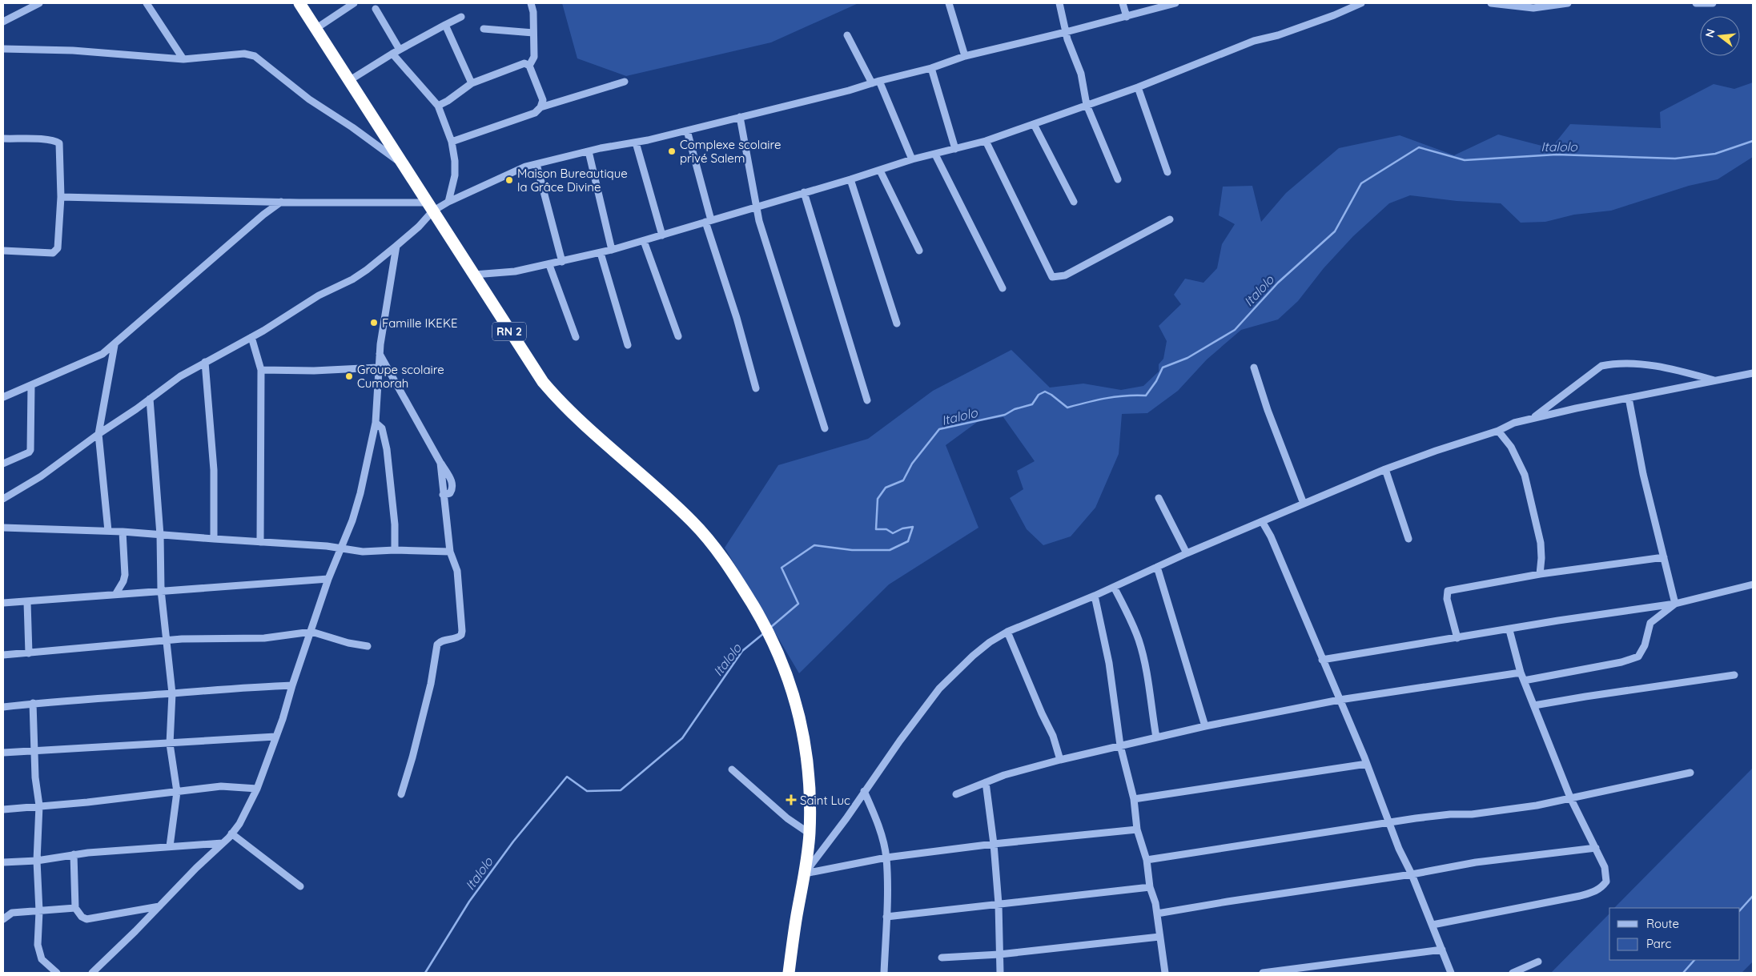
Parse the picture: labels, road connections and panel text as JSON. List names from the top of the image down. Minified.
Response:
{"streets":{"highway":["RN 2"]},"water":["Italolo"],"places":{"other":["Complexe scolaire privé Salem","Maison Bureautique la Grâce Divine","Famille IKEKE","Groupe scolaire Cumorah"],"health":["Saint Luc"]},"legend":["Route","Parc"],"north":"left"}
